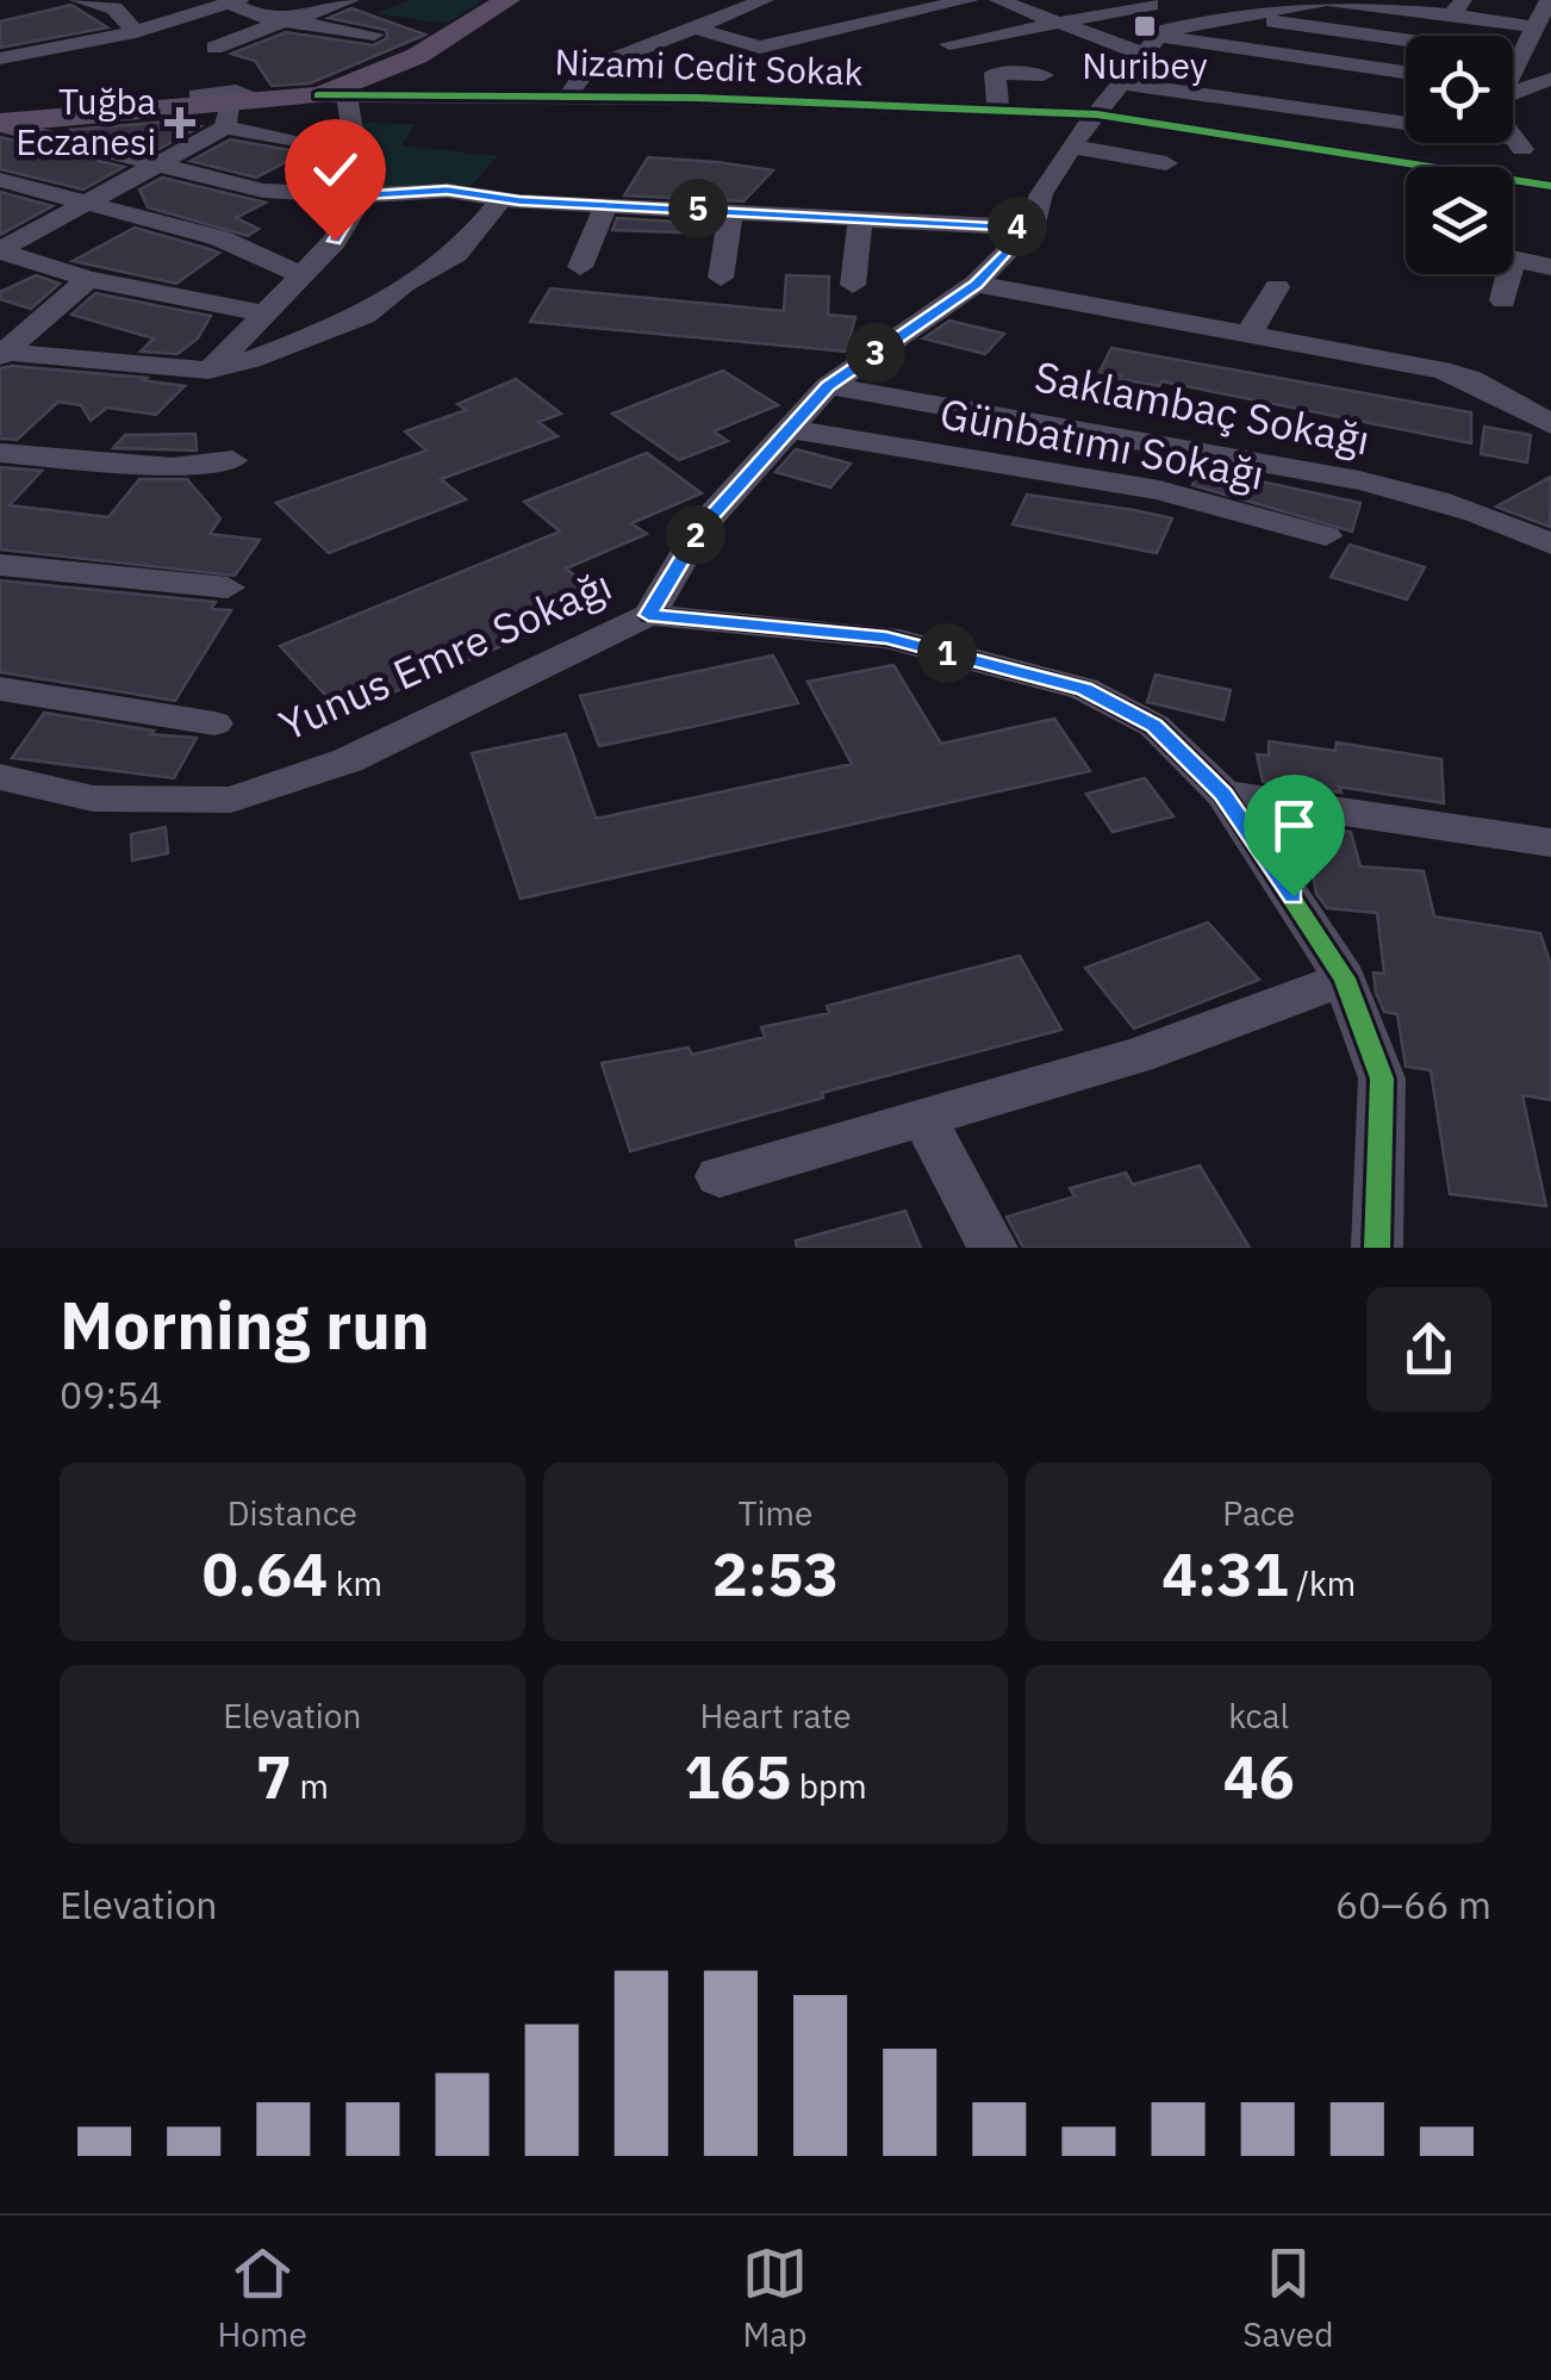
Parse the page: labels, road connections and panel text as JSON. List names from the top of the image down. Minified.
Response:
{"streets":{"street":["Nizami Cedit Sokak","Saklambaç Sokağı","Günbatımı Sokağı","Yunus Emre Sokağı"]},"places":{"transit":["Nuribey"],"health":["Tuğba Eczanesi"]},"page":{"pins":["5","4","3","2","1"],"heading":["Morning run","09:54"],"stats":[["Distance","0.64 km"],["Time","2:53"],["Pace","4:31 /km"],["Elevation","7 m"],["Heart rate","165 bpm"],["kcal","46"]],"chart":["Elevation","60–66 m"],"tabs":["Home","Map","Saved"]}}
